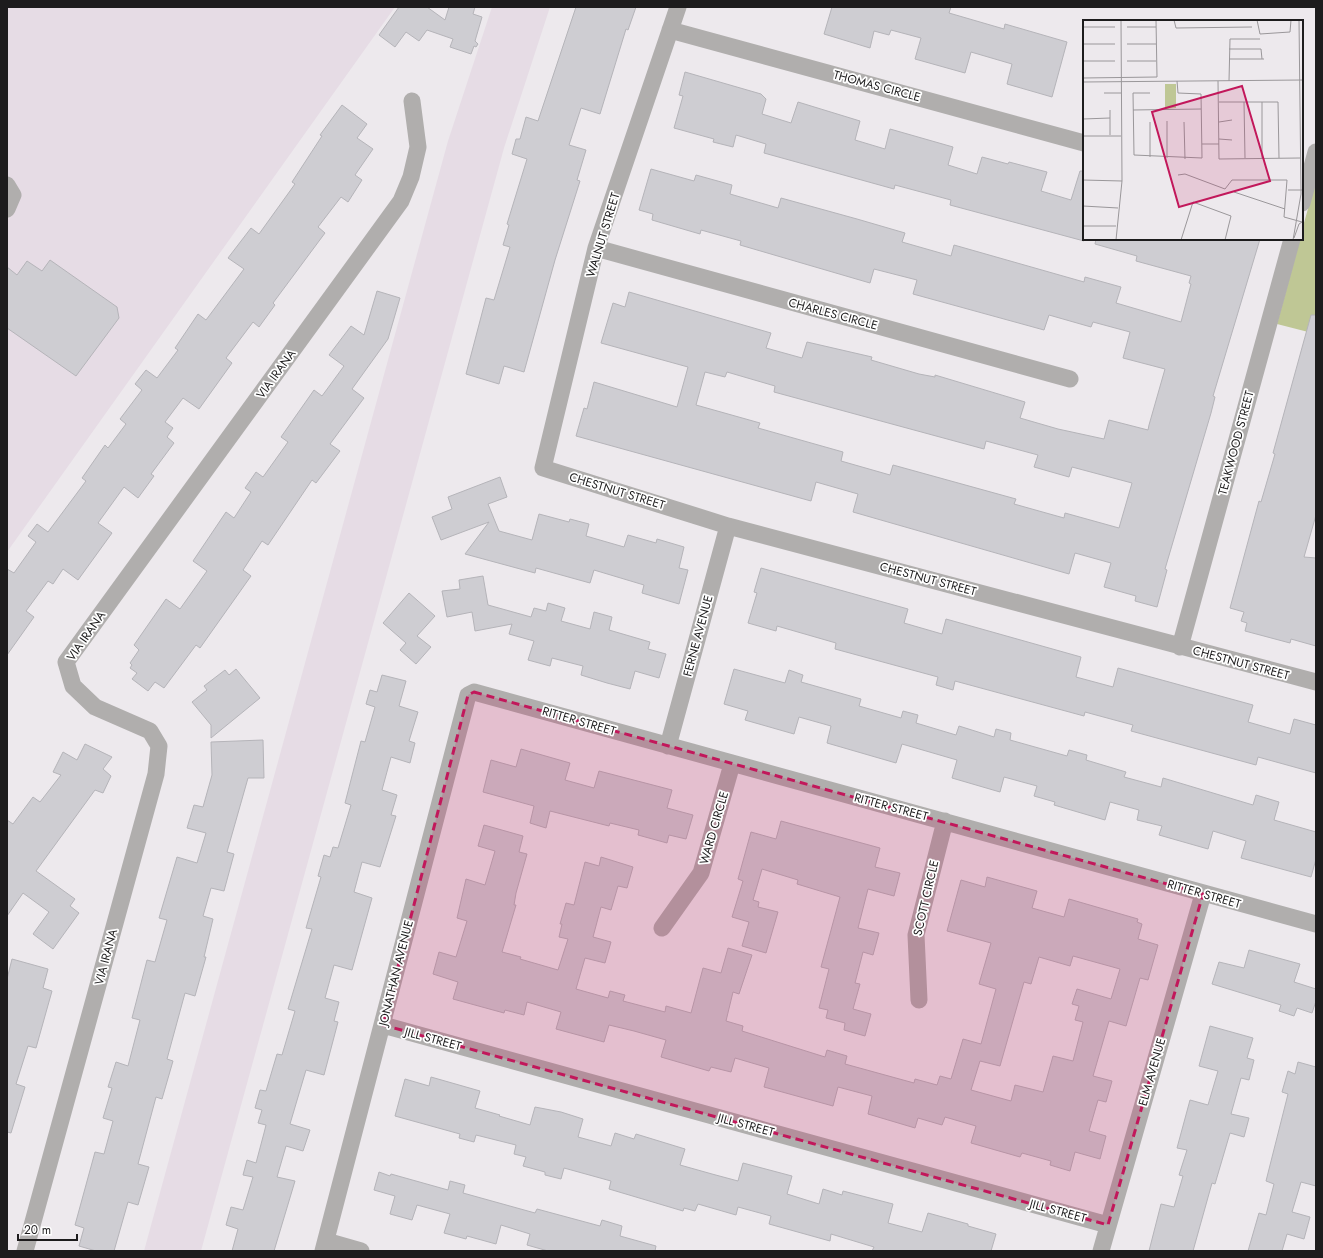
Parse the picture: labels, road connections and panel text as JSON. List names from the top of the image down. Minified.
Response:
{"streets":{"street":["THOMAS CIRCLE","WALNUT STREET","CHARLES CIRCLE","VIA IRANA","TEAKWOOD STREET","CHESTNUT STREET","FERNE AVENUE","RITTER STREET","WARD CIRCLE","SCOTT CIRCLE","JONATHAN AVENUE","JILL STREET","ELM AVENUE"]},"crossings":[["THOMAS CIRCLE","WALNUT STREET"],["WALNUT STREET","CHARLES CIRCLE"],["WALNUT STREET","CHESTNUT STREET"],["TEAKWOOD STREET","CHESTNUT STREET"],["CHESTNUT STREET","FERNE AVENUE"],["FERNE AVENUE","RITTER STREET"],["RITTER STREET","WARD CIRCLE"],["RITTER STREET","SCOTT CIRCLE"],["RITTER STREET","JONATHAN AVENUE"],["RITTER STREET","ELM AVENUE"],["JONATHAN AVENUE","JILL STREET"],["JILL STREET","ELM AVENUE"]],"scale_bar":"20 m"}
